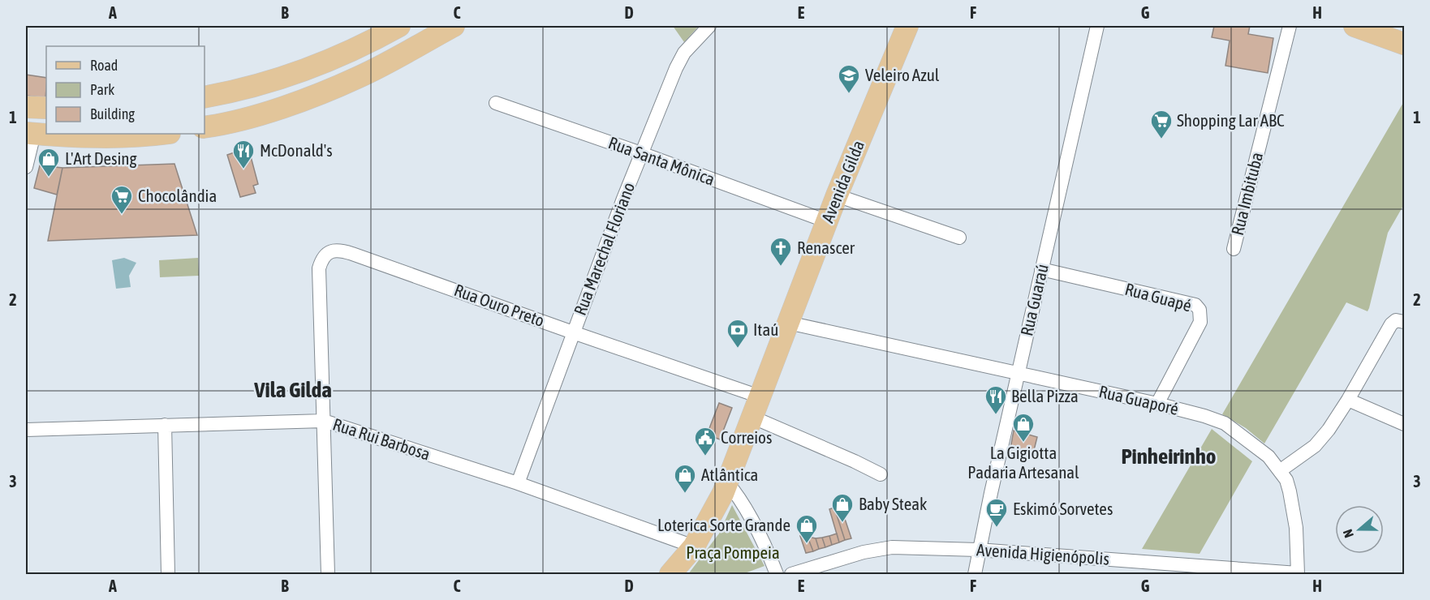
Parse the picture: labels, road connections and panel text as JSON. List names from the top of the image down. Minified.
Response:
{"streets":{"main road":["Avenida Gilda"],"street":["Rua Santa Mônica","Rua Imbituba","Rua Marechal Floriano","Rua Guapé","Rua Guaraú","Rua Ouro Preto","Rua Guaporé","Rua Rui Barbosa","Avenida Higienópolis"]},"crossings":[["Rua Santa Mônica","Avenida Gilda"],["Rua Santa Mônica","Rua Marechal Floriano"],["Avenida Gilda","Rua Ouro Preto"],["Avenida Gilda","Rua Guaporé"],["Avenida Gilda","Rua Rui Barbosa"],["Rua Marechal Floriano","Rua Ouro Preto"],["Rua Marechal Floriano","Rua Rui Barbosa"],["Rua Guapé","Rua Guaraú"],["Rua Guapé","Rua Guaporé"],["Rua Guaraú","Rua Guaporé"],["Rua Guaraú","Avenida Higienópolis"],["Rua Ouro Preto","Rua Rui Barbosa"]],"districts":["Vila Gilda","Pinheirinho"],"parks":["Praça Pompeia"],"places":{"school or university":["Veleiro Azul"],"supermarket":["Shopping Lar ABC","Chocolândia"],"restaurant":["McDonald's","Bella Pizza"],"shop":["L'Art Desing","La Gigiotta Padaria Artesanal","Atlântica","Baby Steak","Loterica Sorte Grande"],"church":["Renascer"],"bank":["Itaú"],"public building":["Correios"],"cafe":["Eskimó Sorvetes"]},"legend":["Road","Park","Building"],"north":"left","grid":{"columns":["A","B","C","D","E","F","G","H"],"rows":["1","2","3"]}}
